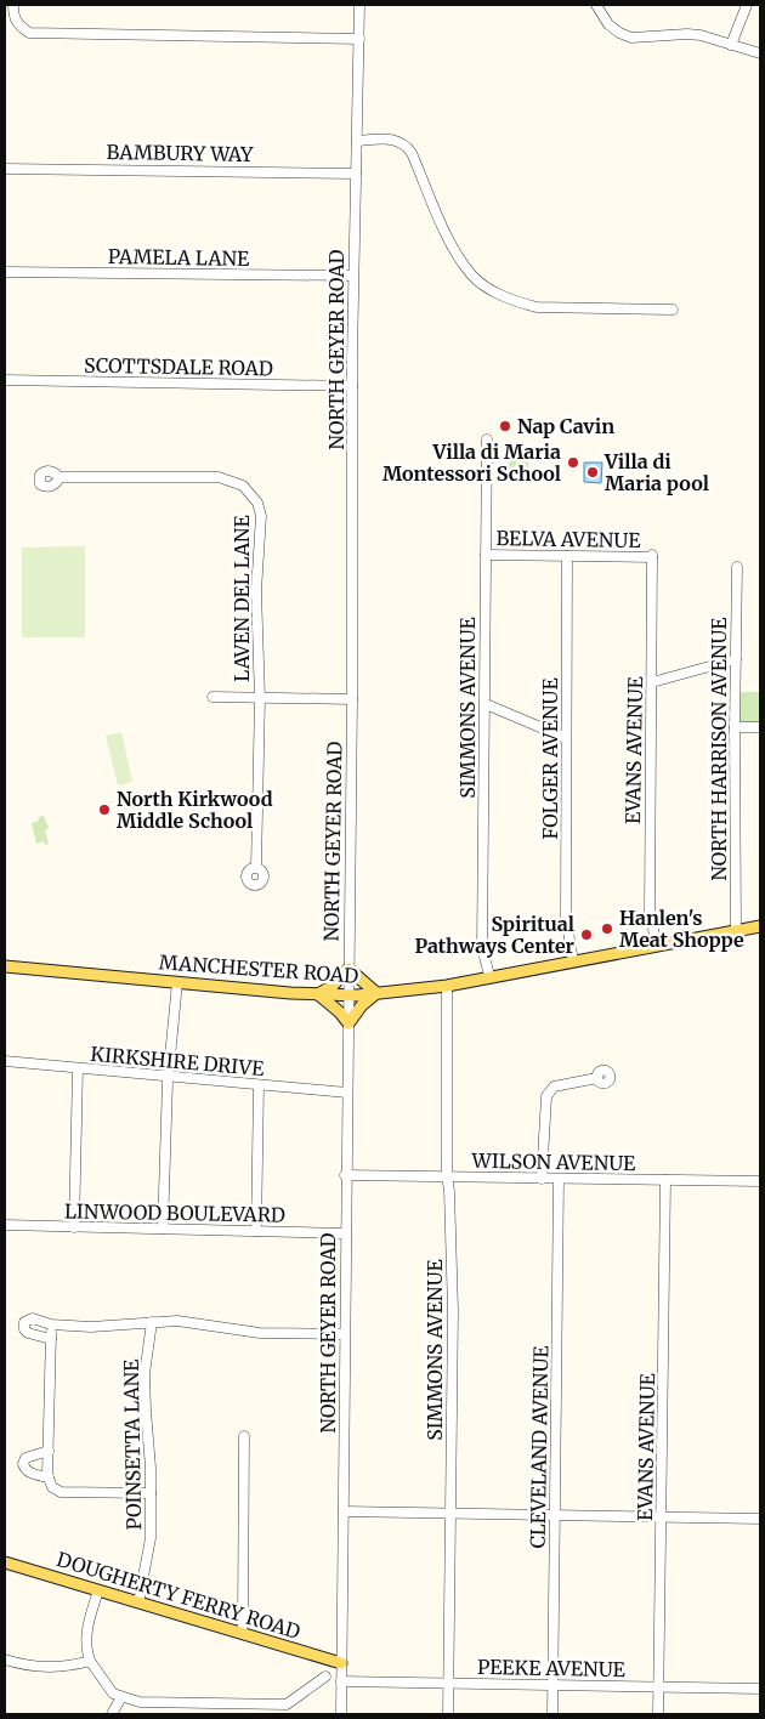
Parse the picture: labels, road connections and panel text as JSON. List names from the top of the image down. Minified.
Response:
{"streets":{"main road":["MANCHESTER ROAD","DOUGHERTY FERRY ROAD"],"street":["BAMBURY WAY","PAMELA LANE","NORTH GEYER ROAD","SCOTTSDALE ROAD","BELVA AVENUE","LAVEN DEL LANE","SIMMONS AVENUE","NORTH HARRISON AVENUE","EVANS AVENUE","FOLGER AVENUE","KIRKSHIRE DRIVE","WILSON AVENUE","LINWOOD BOULEVARD","POINSETTA LANE","CLEVELAND AVENUE","PEEKE AVENUE"]},"crossings":[["BAMBURY WAY","NORTH GEYER ROAD"],["PAMELA LANE","NORTH GEYER ROAD"],["NORTH GEYER ROAD","SCOTTSDALE ROAD"],["NORTH GEYER ROAD","MANCHESTER ROAD"],["NORTH GEYER ROAD","KIRKSHIRE DRIVE"],["NORTH GEYER ROAD","WILSON AVENUE"],["NORTH GEYER ROAD","LINWOOD BOULEVARD"],["NORTH GEYER ROAD","DOUGHERTY FERRY ROAD"],["NORTH GEYER ROAD","PEEKE AVENUE"],["BELVA AVENUE","SIMMONS AVENUE"],["BELVA AVENUE","EVANS AVENUE"],["BELVA AVENUE","FOLGER AVENUE"],["SIMMONS AVENUE","MANCHESTER ROAD"],["SIMMONS AVENUE","WILSON AVENUE"],["SIMMONS AVENUE","PEEKE AVENUE"],["NORTH HARRISON AVENUE","MANCHESTER ROAD"],["EVANS AVENUE","MANCHESTER ROAD"],["EVANS AVENUE","WILSON AVENUE"],["EVANS AVENUE","PEEKE AVENUE"],["FOLGER AVENUE","MANCHESTER ROAD"],["WILSON AVENUE","CLEVELAND AVENUE"],["POINSETTA LANE","DOUGHERTY FERRY ROAD"],["CLEVELAND AVENUE","PEEKE AVENUE"]],"places":["Nap Cavin","Villa di Maria Montessori School","Villa di Maria pool","North Kirkwood Middle School","Hanlen's Meat Shoppe","Spiritual Pathways Center"]}
